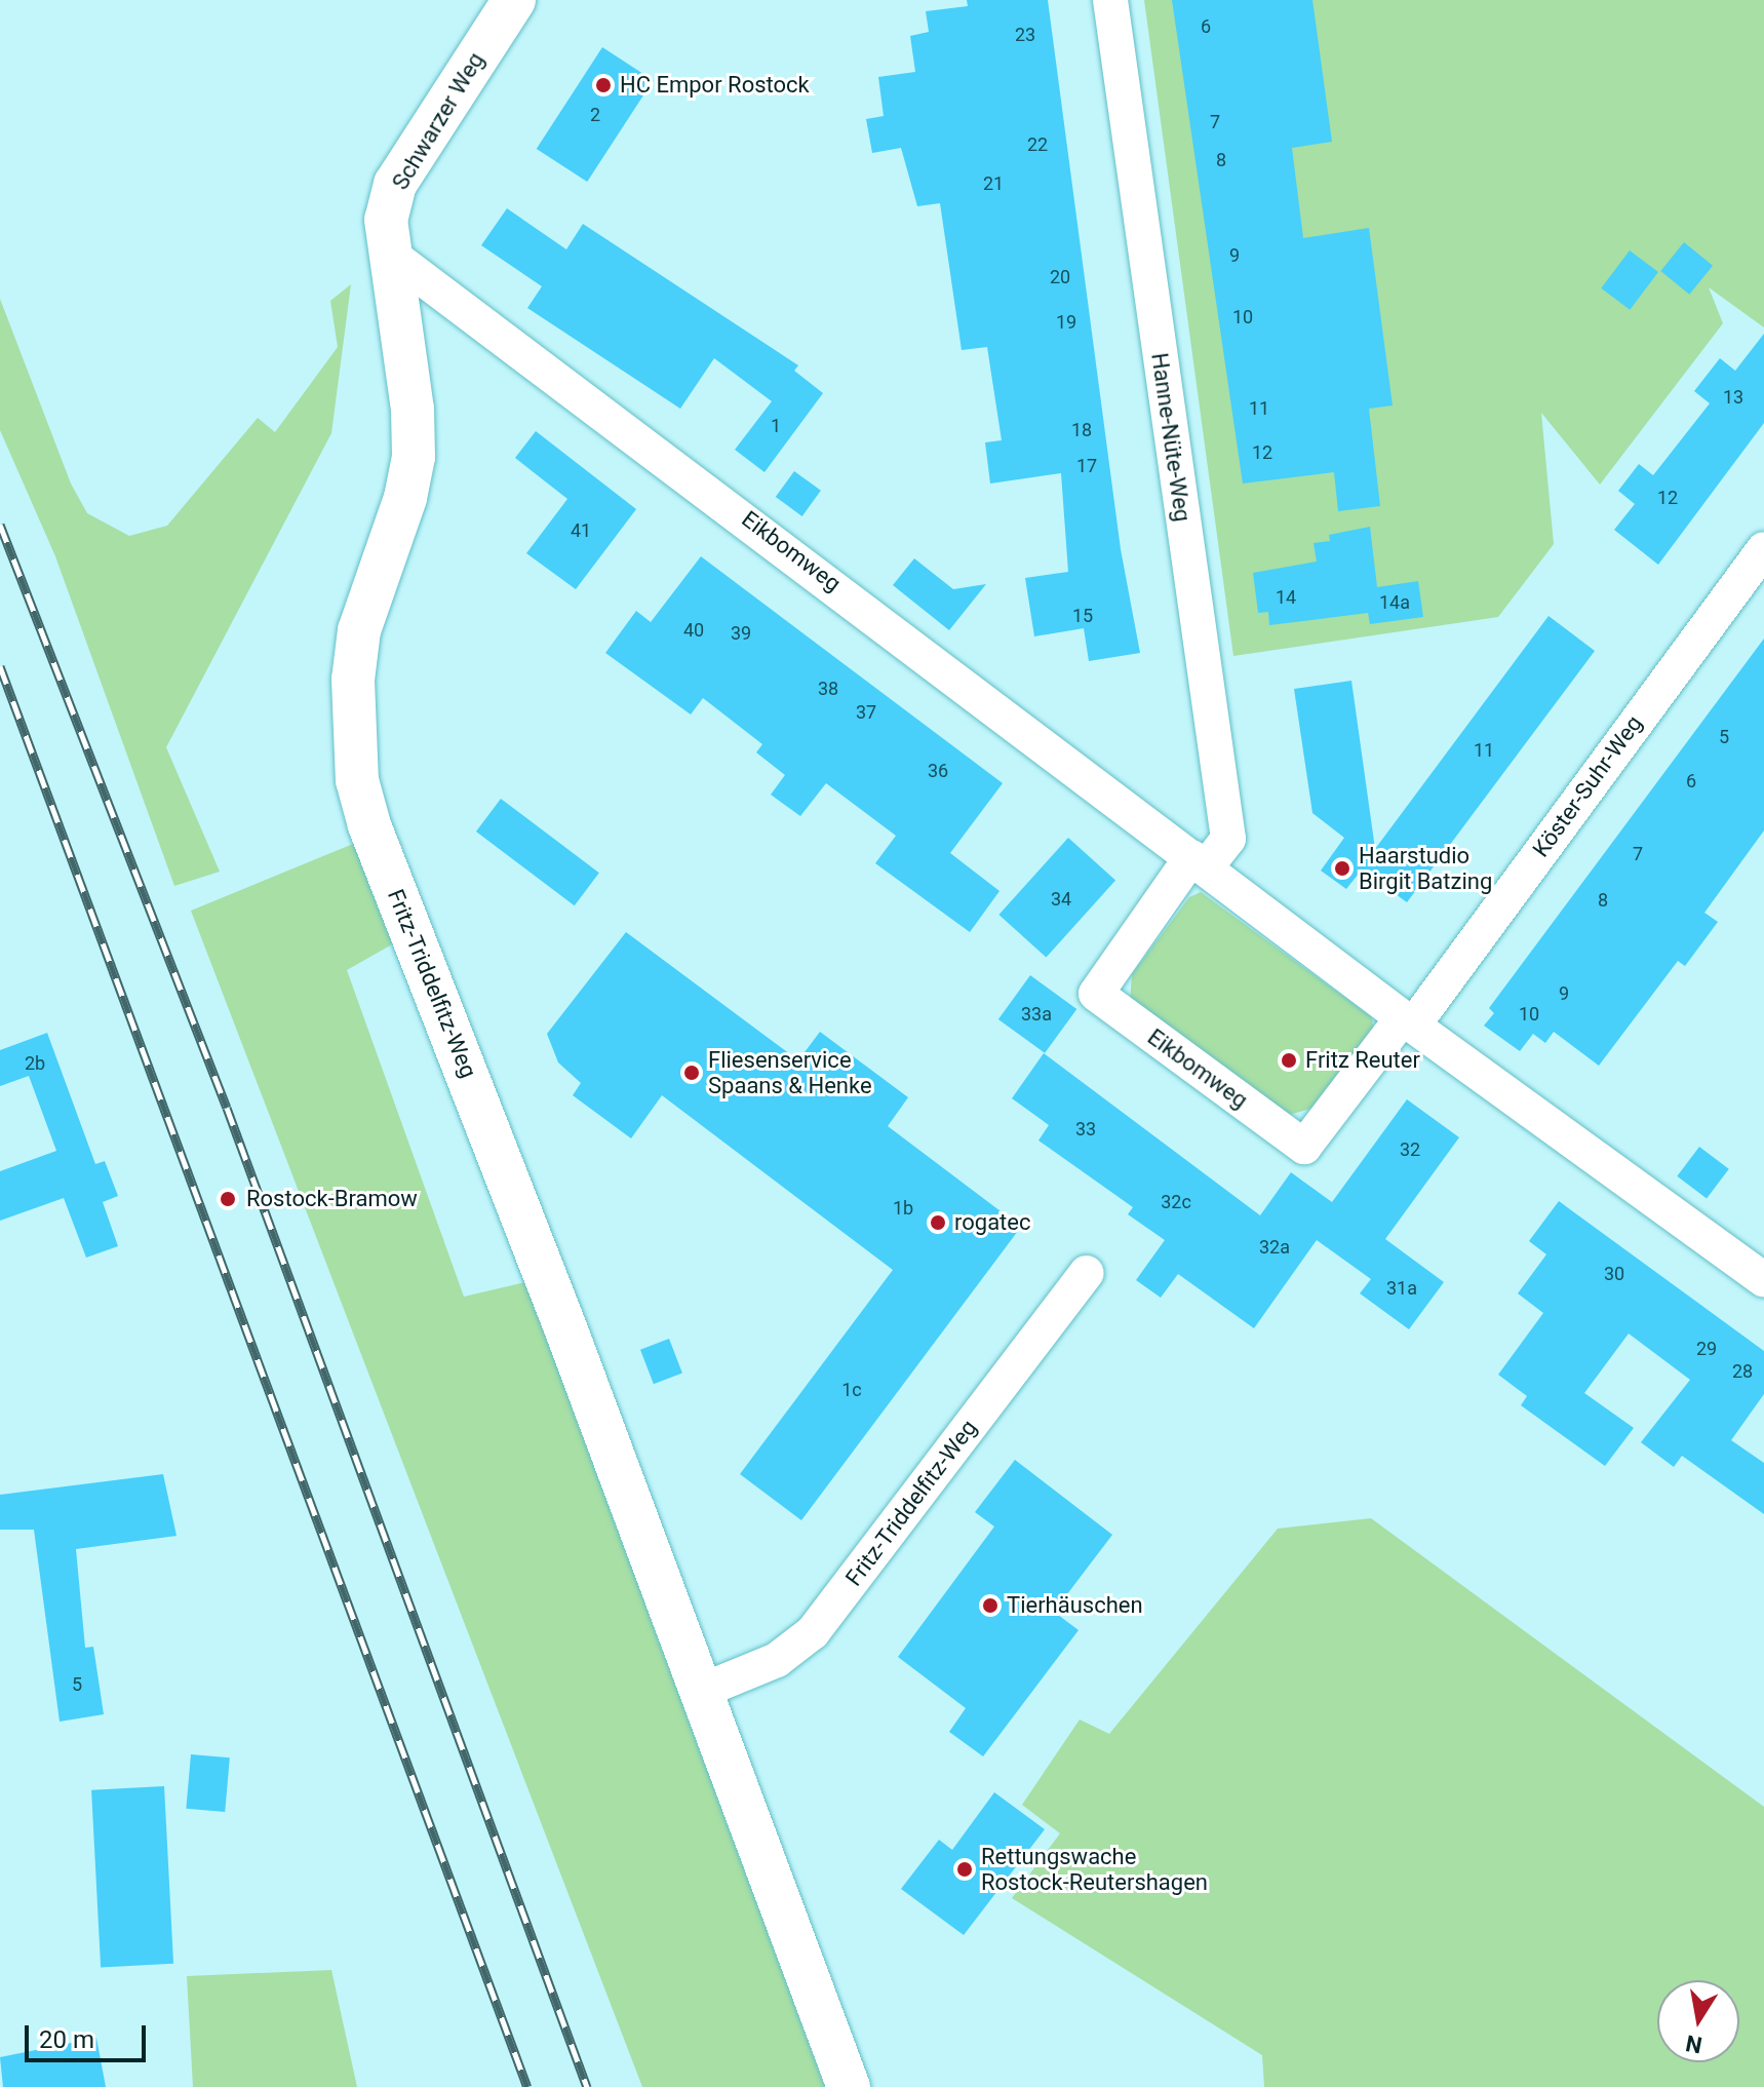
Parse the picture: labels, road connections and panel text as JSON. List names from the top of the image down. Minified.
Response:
{"streets":{"street":["Schwarzer Weg","Hanne-Nüte-Weg","Eikbomweg","Köster-Suhr-Weg","Fritz-Triddelfitz-Weg"]},"crossings":[["Schwarzer Weg","Eikbomweg"],["Schwarzer Weg","Fritz-Triddelfitz-Weg"],["Hanne-Nüte-Weg","Eikbomweg"],["Eikbomweg","Köster-Suhr-Weg"],["Eikbomweg","Fritz-Triddelfitz-Weg"]],"places":["HC Empor Rostock","Haarstudio Birgit Batzing","Fritz Reuter","Fliesenservice Spaans & Henke","Rostock-Bramow","rogatec","Tierhäuschen","Rettungswache Rostock-Reutershagen"],"house_numbers":["6","23","2","7","22","8","21","9","20","10","19","13","11","1","18","12","17","12","41","14","14a","15","40","39","38","37","5","11","36","6","7","34","8","9","33a","10","2b","33","32","32c","1b","32a","30","31a","29","28","1c","5"],"scale_bar":"20 m","north":"bottom"}
